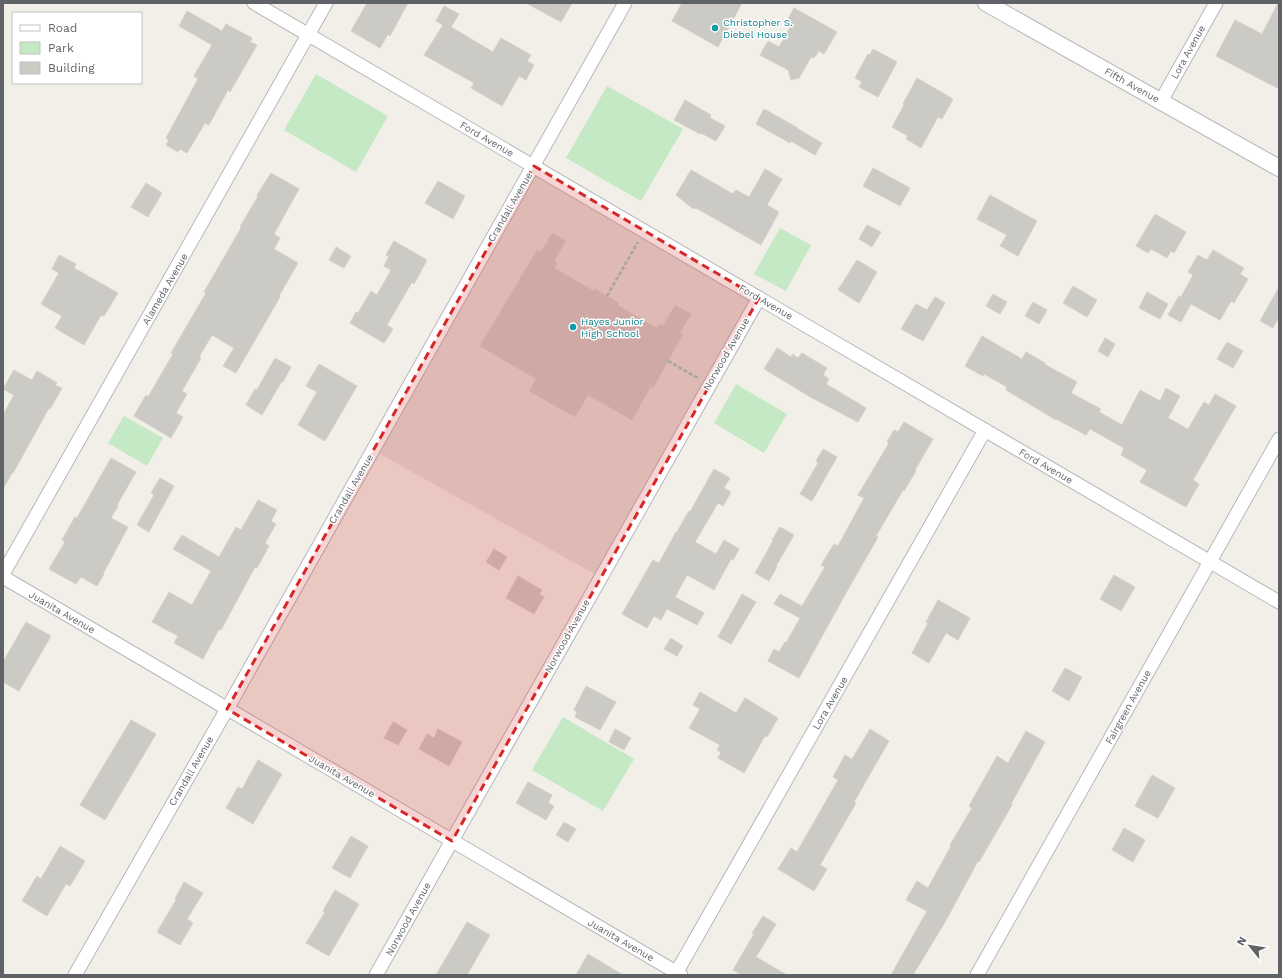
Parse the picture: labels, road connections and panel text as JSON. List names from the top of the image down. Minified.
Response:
{"streets":{"street":["Lora Avenue","Fifth Avenue","Ford Avenue","Crandall Avenue","Alameda Avenue","Norwood Avenue","Juanita Avenue","Fairgreen Avenue"]},"crossings":[["Lora Avenue","Fifth Avenue"],["Lora Avenue","Ford Avenue"],["Lora Avenue","Juanita Avenue"],["Ford Avenue","Crandall Avenue"],["Ford Avenue","Alameda Avenue"],["Ford Avenue","Norwood Avenue"],["Ford Avenue","Fairgreen Avenue"],["Crandall Avenue","Juanita Avenue"],["Norwood Avenue","Juanita Avenue"]],"places":["Christopher S. Diebel House","Hayes Junior High School"],"legend":["Road","Park","Building"],"north":"top left"}
